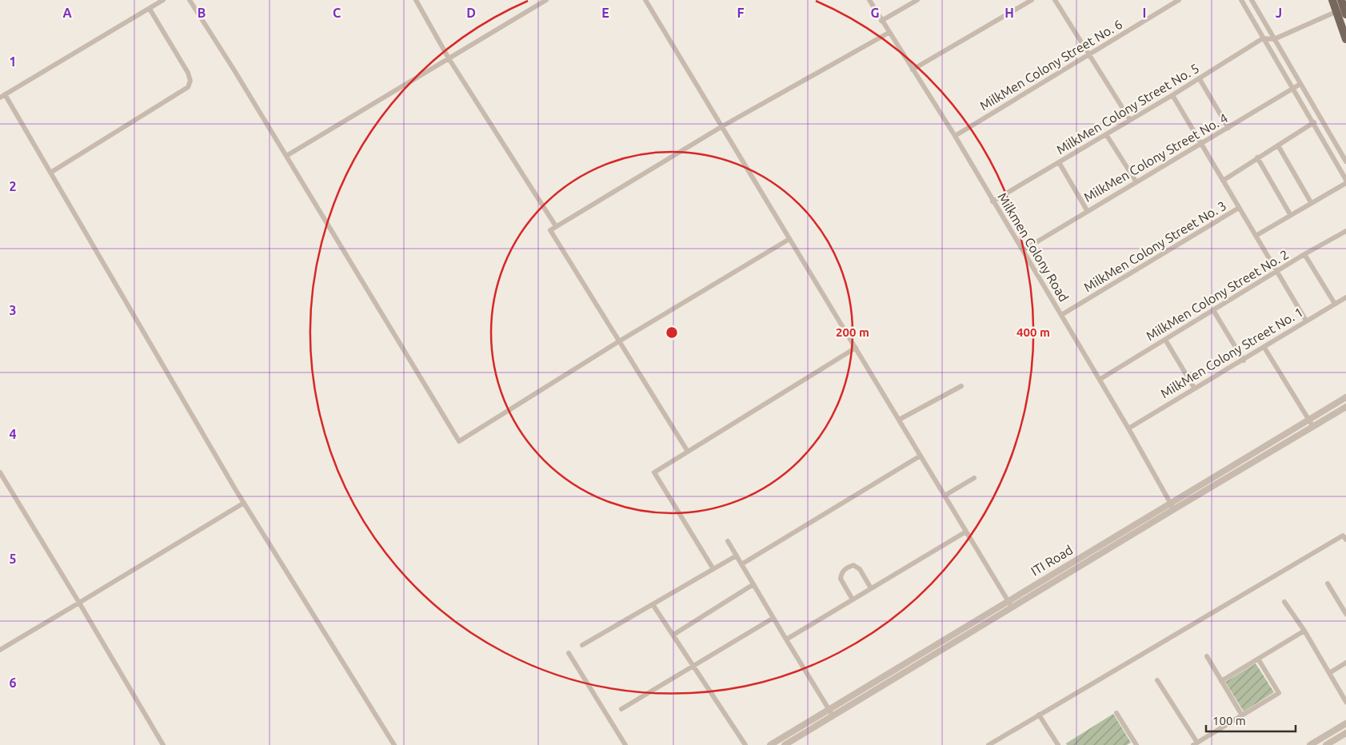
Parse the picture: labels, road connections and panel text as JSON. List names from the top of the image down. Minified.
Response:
{"streets":{"street":["MilkMen Colony Street No. 6","MilkMen Colony Street No. 5","MilkMen Colony Street No. 4","MilkMen Colony Street No. 3","Milkmen Colony Road","MilkMen Colony Street No. 2","MilkMen Colony Street No. 1","ITI Road"]},"crossings":[["MilkMen Colony Street No. 6","Milkmen Colony Road"],["MilkMen Colony Street No. 5","Milkmen Colony Road"],["MilkMen Colony Street No. 4","Milkmen Colony Road"],["MilkMen Colony Street No. 3","Milkmen Colony Road"],["Milkmen Colony Road","MilkMen Colony Street No. 2"],["Milkmen Colony Road","MilkMen Colony Street No. 1"],["Milkmen Colony Road","ITI Road"]],"scale_bar":"100 m","grid":{"columns":["A","B","C","D","E","F","G","H","I","J"],"rows":["1","2","3","4","5","6"]},"rings":["200 m","400 m"]}
